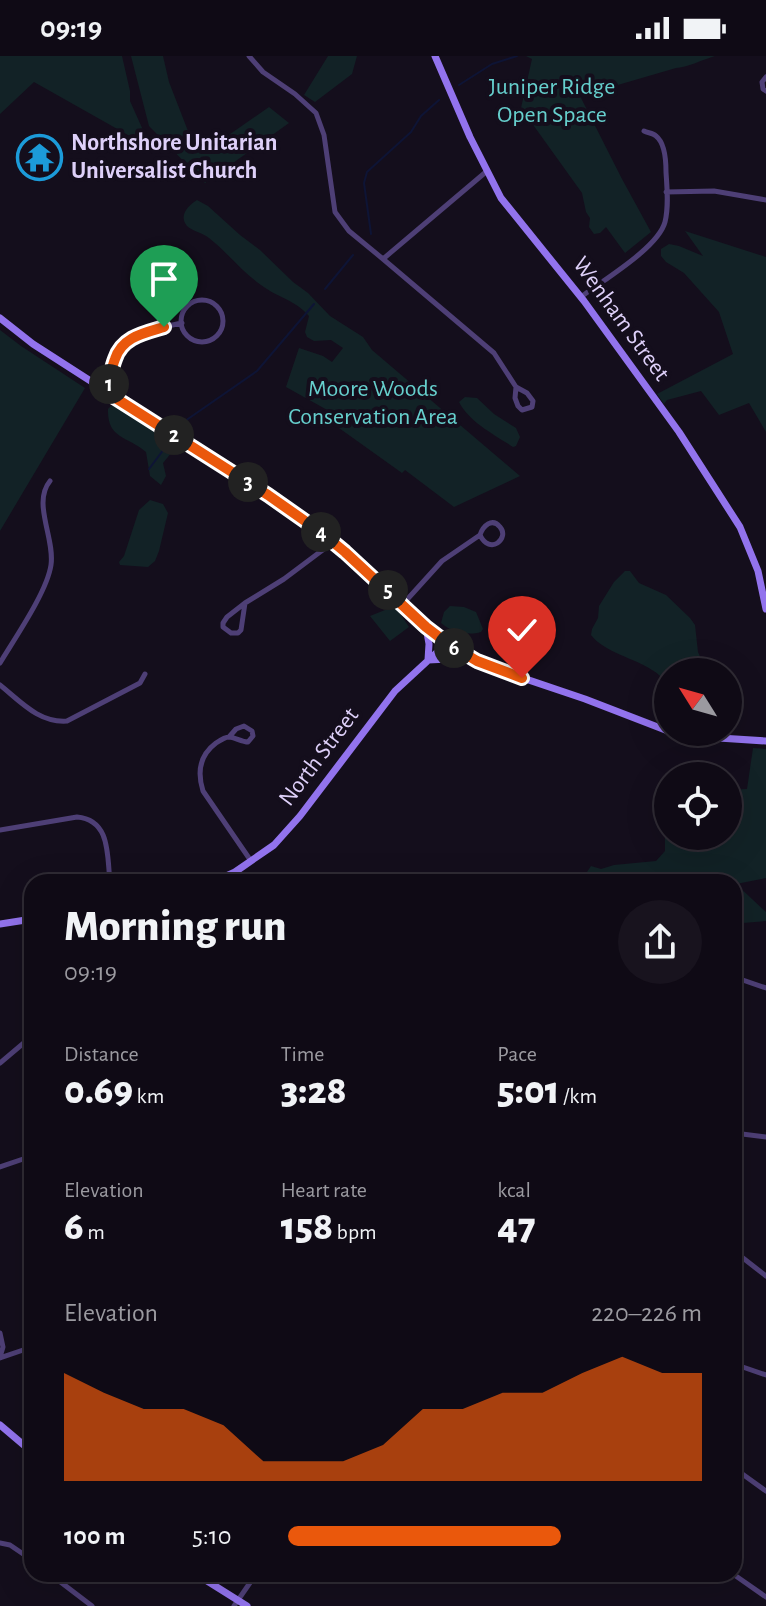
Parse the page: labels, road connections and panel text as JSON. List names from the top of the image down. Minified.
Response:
{"streets":{"main road":["Wenham Street","North Street"]},"parks":["Juniper Ridge Open Space","Moore Woods Conservation Area"],"places":{"temple":["Northshore Unitarian Universalist Church"]},"north":"top left","page":{"status":"09:19","pins":["1","2","3","4","5","6"],"heading":["Morning run","09:19"],"stats":[["Distance","0.69 km"],["Time","3:28"],["Pace","5:01 /km"],["Elevation","6 m"],["Heart rate","158 bpm"],["kcal","47"]],"chart":["Elevation","220–226 m"],"list":[{"name":"100 m","note":"5:10"}]}}
